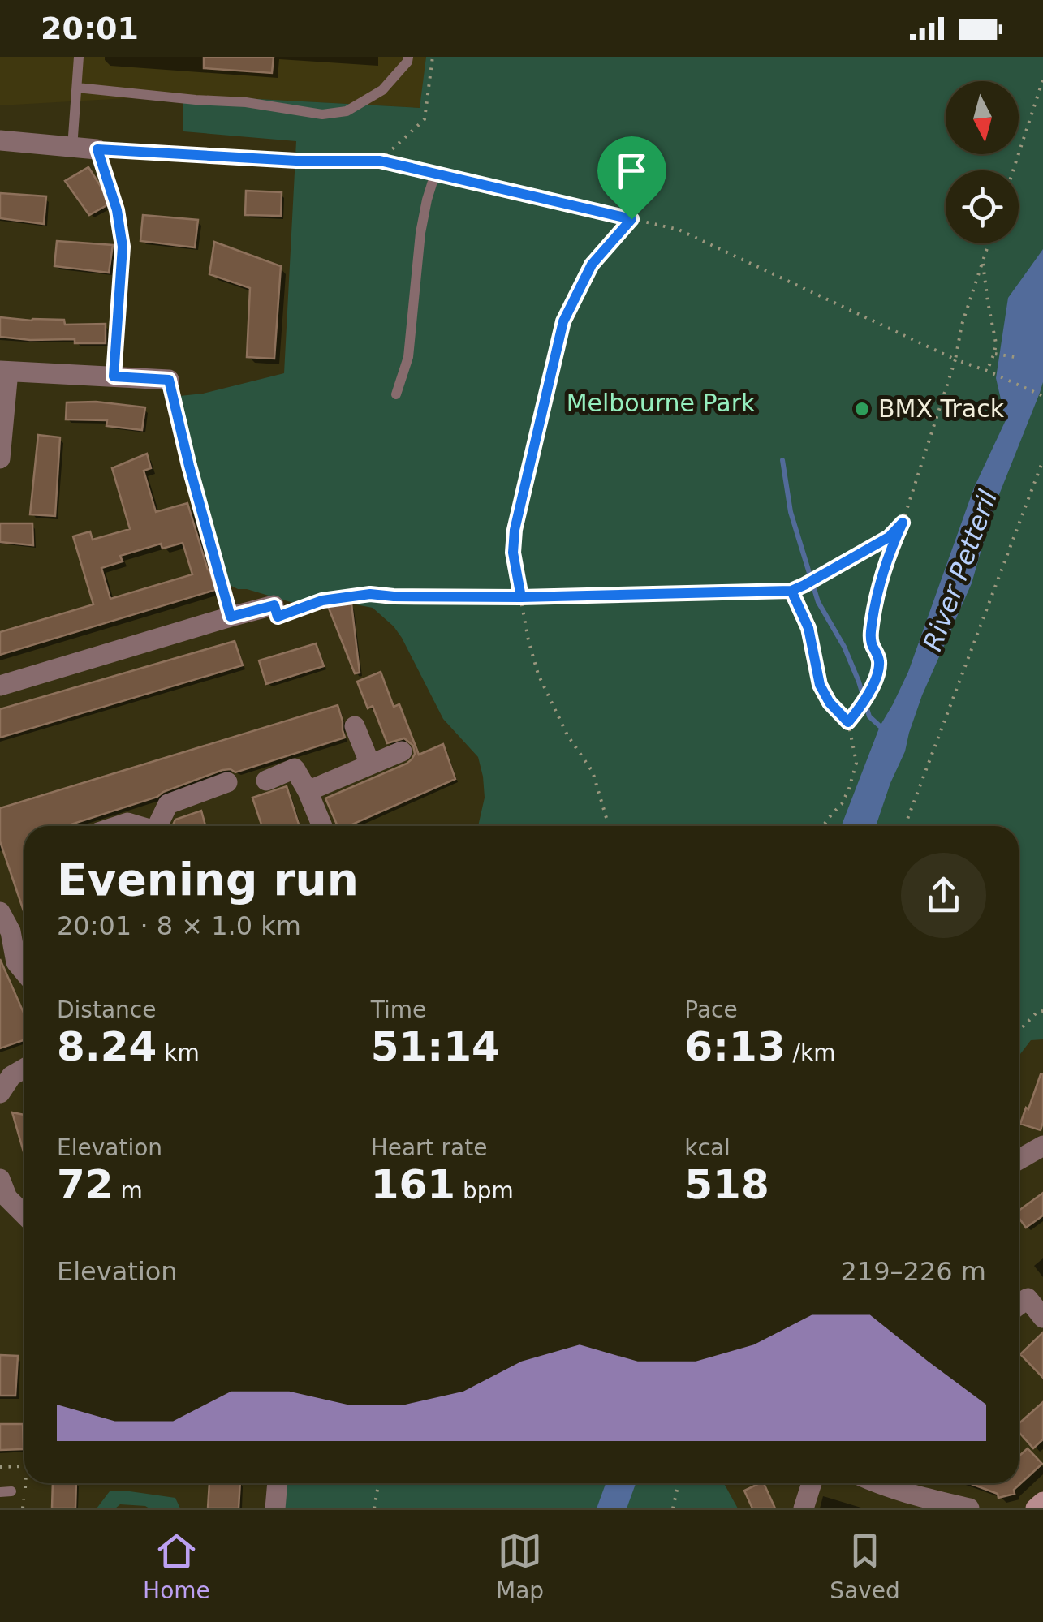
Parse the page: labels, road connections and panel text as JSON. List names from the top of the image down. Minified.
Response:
{"water":["River Petteril"],"parks":["Melbourne Park"],"places":["BMX Track"],"north":"bottom","page":{"status":"20:01","heading":["Evening run","20:01 · 8 × 1.0 km"],"stats":[["Distance","8.24 km"],["Time","51:14"],["Pace","6:13 /km"],["Elevation","72 m"],["Heart rate","161 bpm"],["kcal","518"]],"chart":["Elevation","219–226 m"],"tabs":["Home","Map","Saved"]}}
